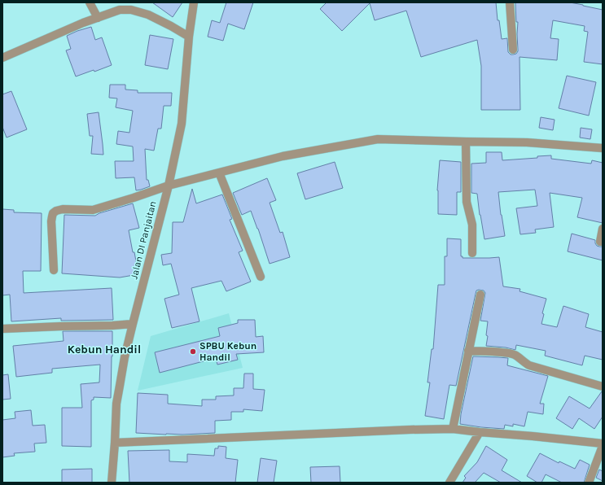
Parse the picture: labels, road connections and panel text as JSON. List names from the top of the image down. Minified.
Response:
{"streets":{"street":["Jalan DI Panjaitan"]},"districts":["Kebun Handil"],"places":["SPBU Kebun Handil"]}
